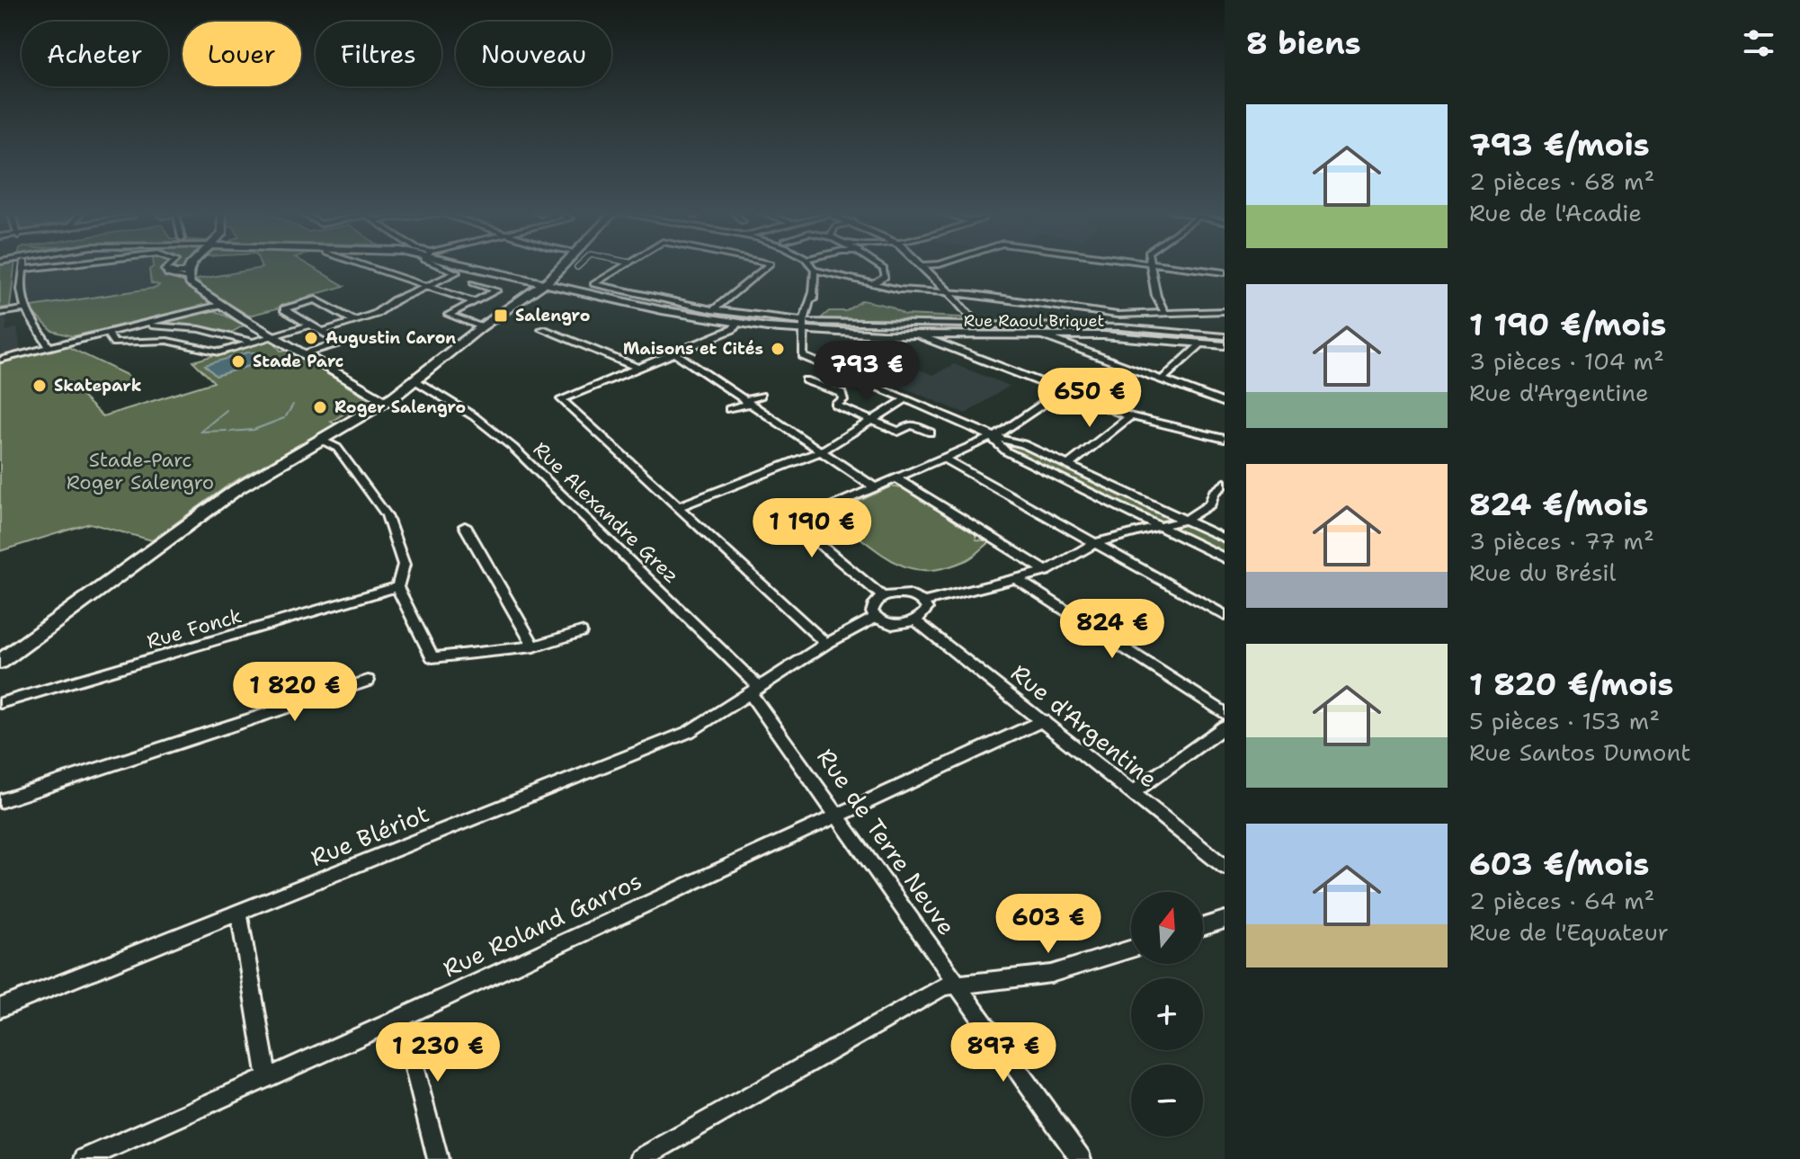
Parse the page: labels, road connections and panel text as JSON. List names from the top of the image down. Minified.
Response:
{"streets":{"street":["Rue Raoul Briquet","Rue Alexandre Grez","Rue Fonck","Rue d'Argentine","Rue Blériot","Rue de Terre Neuve","Rue Roland Garros"]},"crossings":[["Rue Alexandre Grez","Rue Blériot"],["Rue Alexandre Grez","Rue de Terre Neuve"],["Rue d'Argentine","Rue Roland Garros"],["Rue Blériot","Rue de Terre Neuve"],["Rue de Terre Neuve","Rue Roland Garros"]],"parks":["Stade-Parc Roger Salengro"],"places":{"transit":["Salengro"],"other":["Augustin Caron","Maisons et Cités","Stade Parc","Skatepark","Roger Salengro"]},"north":"top","page":{"heading":"8 biens","chip":["Acheter","Louer","Filtres","Nouveau"],"list":[{"name":"793 €/mois","note":"2 pièces · 68 m² · Rue de l'Acadie"},{"name":"1 190 €/mois","note":"3 pièces · 104 m² · Rue d'Argentine"},{"name":"824 €/mois","note":"3 pièces · 77 m² · Rue du Brésil"},{"name":"1 820 €/mois","note":"5 pièces · 153 m² · Rue Santos Dumont"},{"name":"603 €/mois","note":"2 pièces · 64 m² · Rue de l'Equateur"}],"price":["793 €","650 €","1 190 €","824 €","1 820 €","603 €","1 230 €","897 €"],"map_buttons":["+","−"]}}
